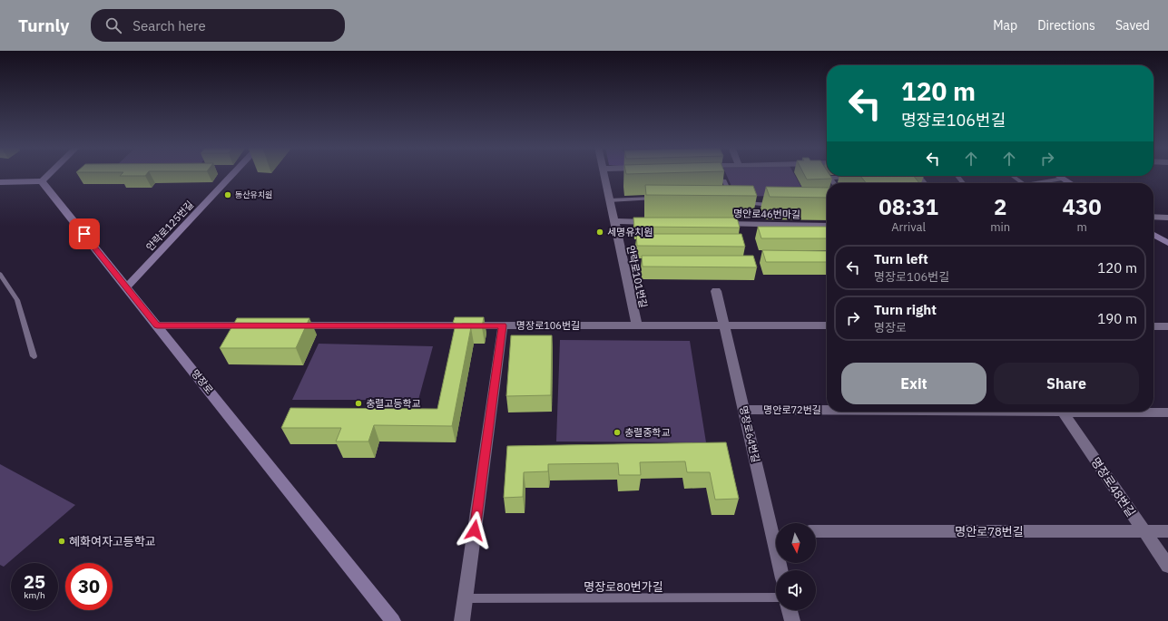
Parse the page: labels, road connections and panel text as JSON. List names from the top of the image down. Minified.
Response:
{"streets":{"main road":["안락로125번길","명장로"],"street":["명안로46번마길","안락로101번길","명장로106번길","명안로72번길","명장로64번길","명장로48번길","명안로78번길"],"lane":["명장로80번가길"]},"crossings":[["안락로125번길","명장로"],["안락로101번길","명장로106번길"],["명장로106번길","명장로64번길"],["명안로72번길","명장로64번길"],["명장로48번길","명안로78번길"]],"places":["동산유치원","세명유치원","충렬고등학교","충렬중학교","혜화여자고등학교"],"north":"bottom","page":{"header":"Turnly","search":"Search here","nav":["Map","Directions","Saved"],"turn":["120 m","명장로106번길"],"eta":["08:31","Arrival","2","min","430","m"],"list":[{"name":"Turn left","note":"명장로106번길","value":"120 m"},{"name":"Turn right","note":"명장로","value":"190 m"}],"buttons":["Exit","Share"],"speed":"25 km/h","limit":"30"}}
